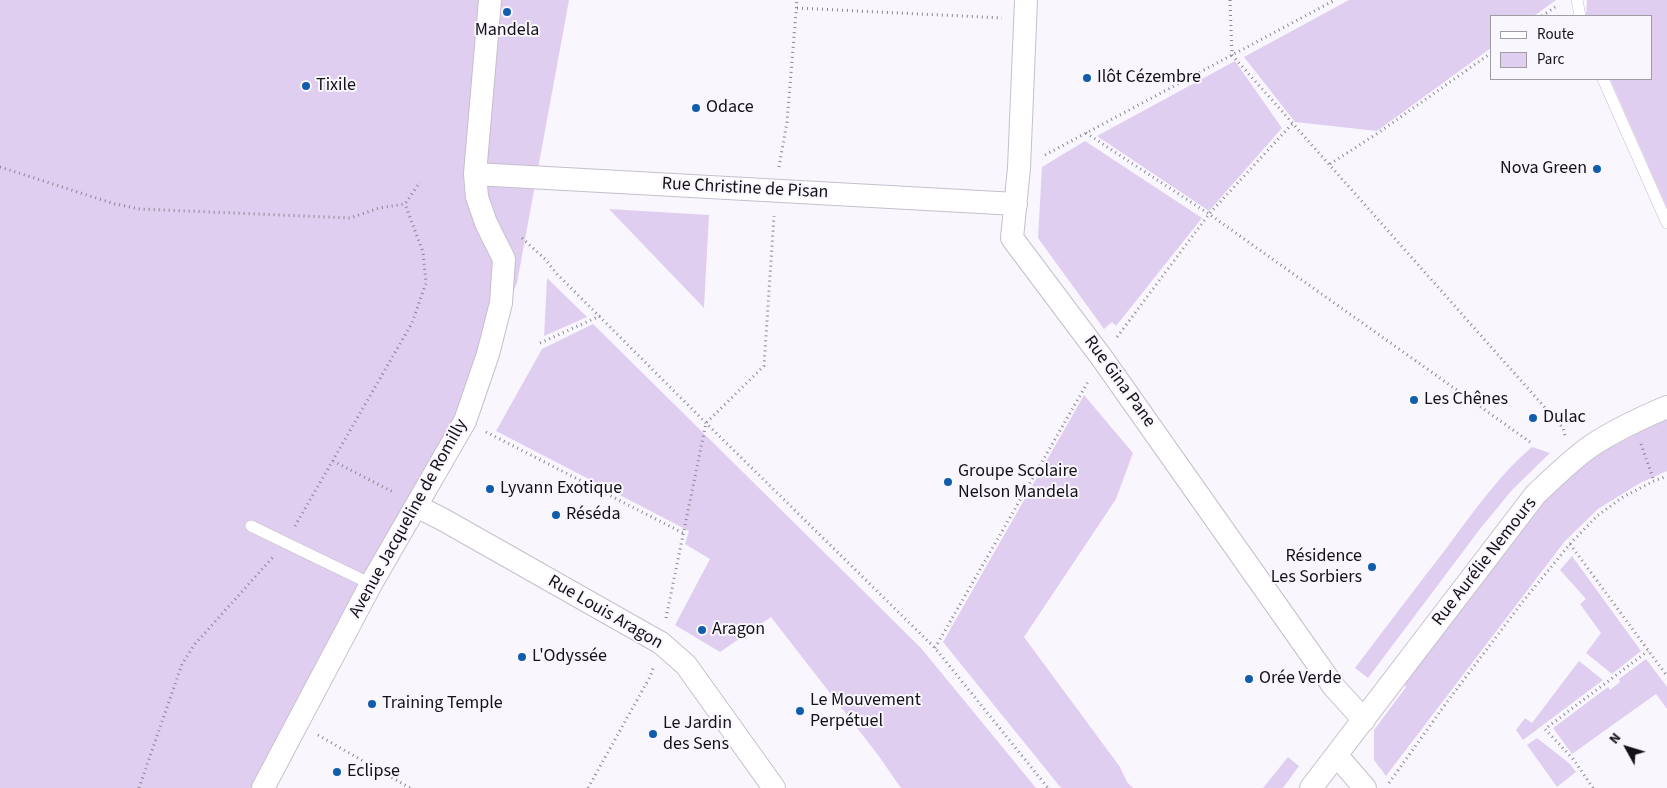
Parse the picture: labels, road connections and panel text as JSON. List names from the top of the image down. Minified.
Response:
{"streets":{"street":["Rue Christine de Pisan","Rue Gina Pane","Avenue Jacqueline de Romilly","Rue Aurélie Nemours","Rue Louis Aragon"]},"crossings":[["Rue Christine de Pisan","Rue Gina Pane"],["Rue Christine de Pisan","Avenue Jacqueline de Romilly"],["Rue Gina Pane","Rue Aurélie Nemours"],["Avenue Jacqueline de Romilly","Rue Louis Aragon"]],"places":["Mandela","Ilôt Cézembre","Tixile","Odace","Nova Green","Les Chênes","Dulac","Groupe Scolaire Nelson Mandela","Lyvann Exotique","Réséda","Résidence Les Sorbiers","Aragon","L'Odyssée","Orée Verde","Training Temple","Le Mouvement Perpétuel","Le Jardin des Sens","Eclipse"],"legend":["Route","Parc"],"north":"top left"}
